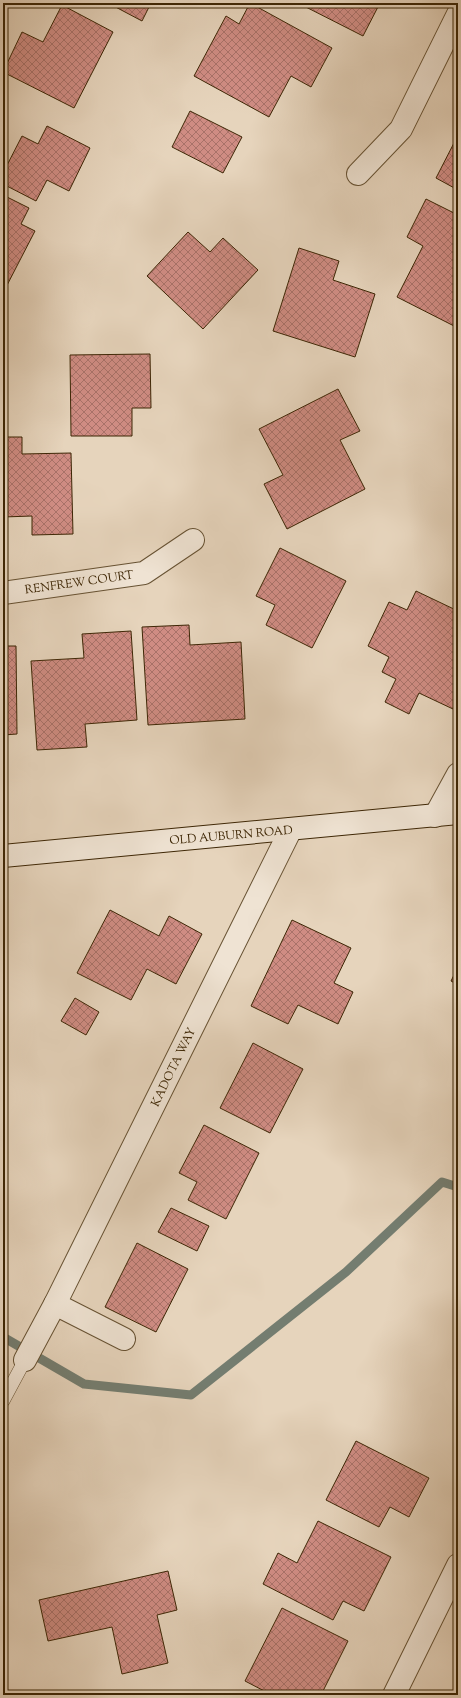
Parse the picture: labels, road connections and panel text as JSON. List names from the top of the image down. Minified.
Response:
{"streets":{"street":["RENFREW COURT","OLD AUBURN ROAD","KADOTA WAY"]},"crossings":[["OLD AUBURN ROAD","KADOTA WAY"]]}
